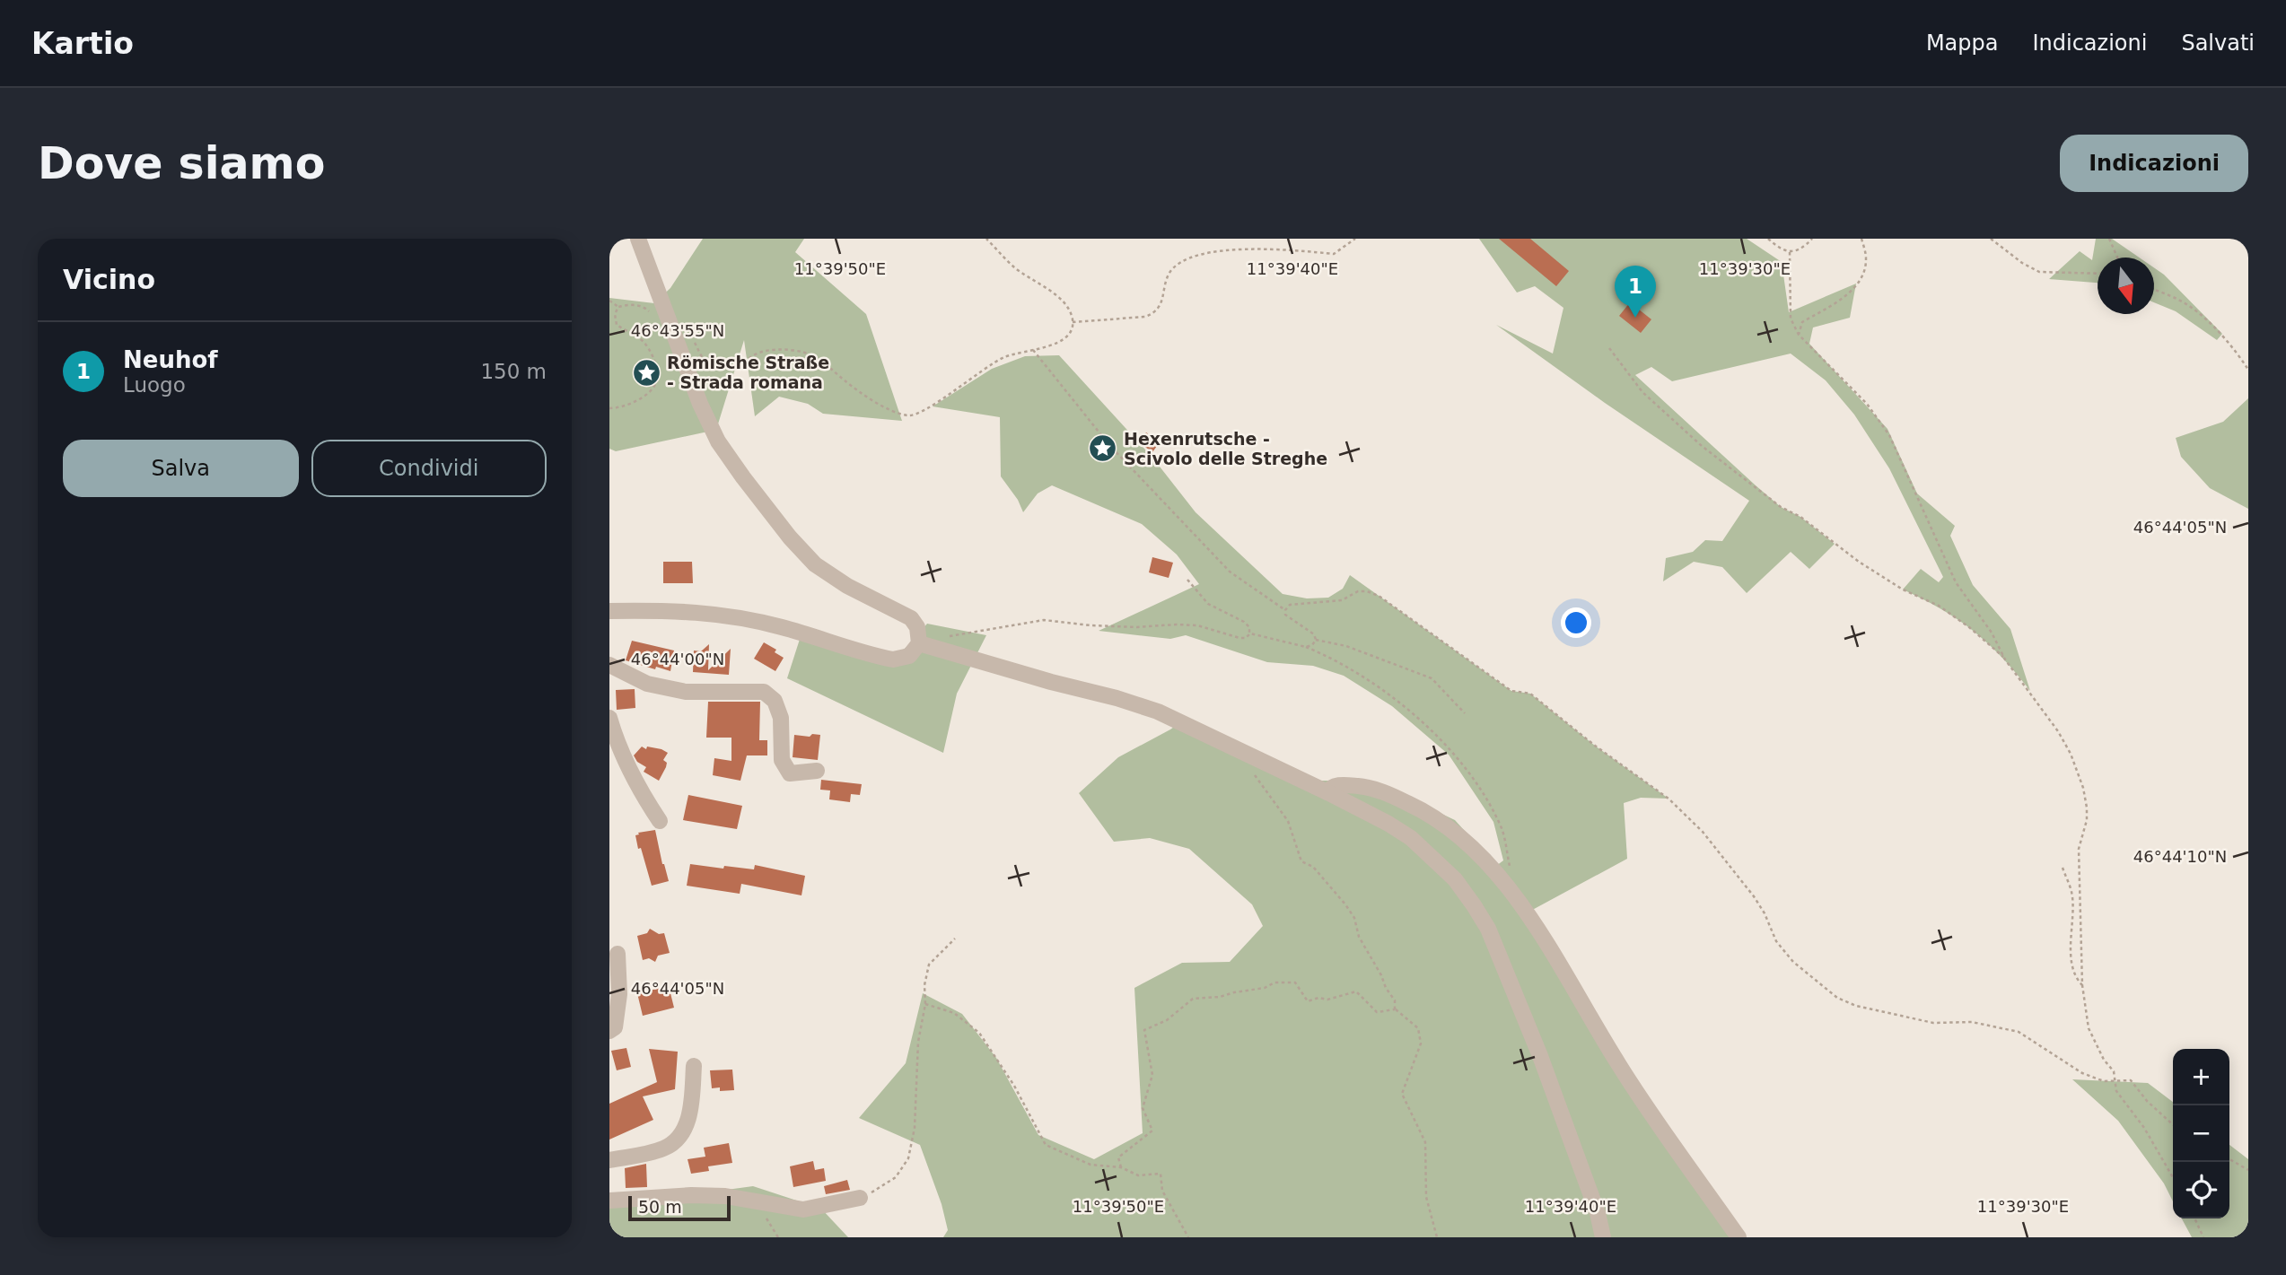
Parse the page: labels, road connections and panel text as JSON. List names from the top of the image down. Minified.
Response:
{"places":{"place":["Römische Straße - Strada romana","Hexenrutsche - Scivolo delle Streghe"]},"scale_bar":"50 m","north":"bottom","page":{"header":"Kartio","nav":["Mappa","Indicazioni","Salvati"],"buttons":["Indicazioni",["Salva","Condividi"]],"title":"Dove siamo","heading":"Vicino","pins":"1","list":[{"mark":"1","name":"Neuhof","note":"Luogo","value":"150 m"}],"map_buttons":["+","−"],"scale":"50 m"},"coordinates":["11°39'50\"E","11°39'40\"E","11°39'30\"E","46°43'55\"N","46°44'05\"N","46°44'00\"N","46°44'10\"N"]}
